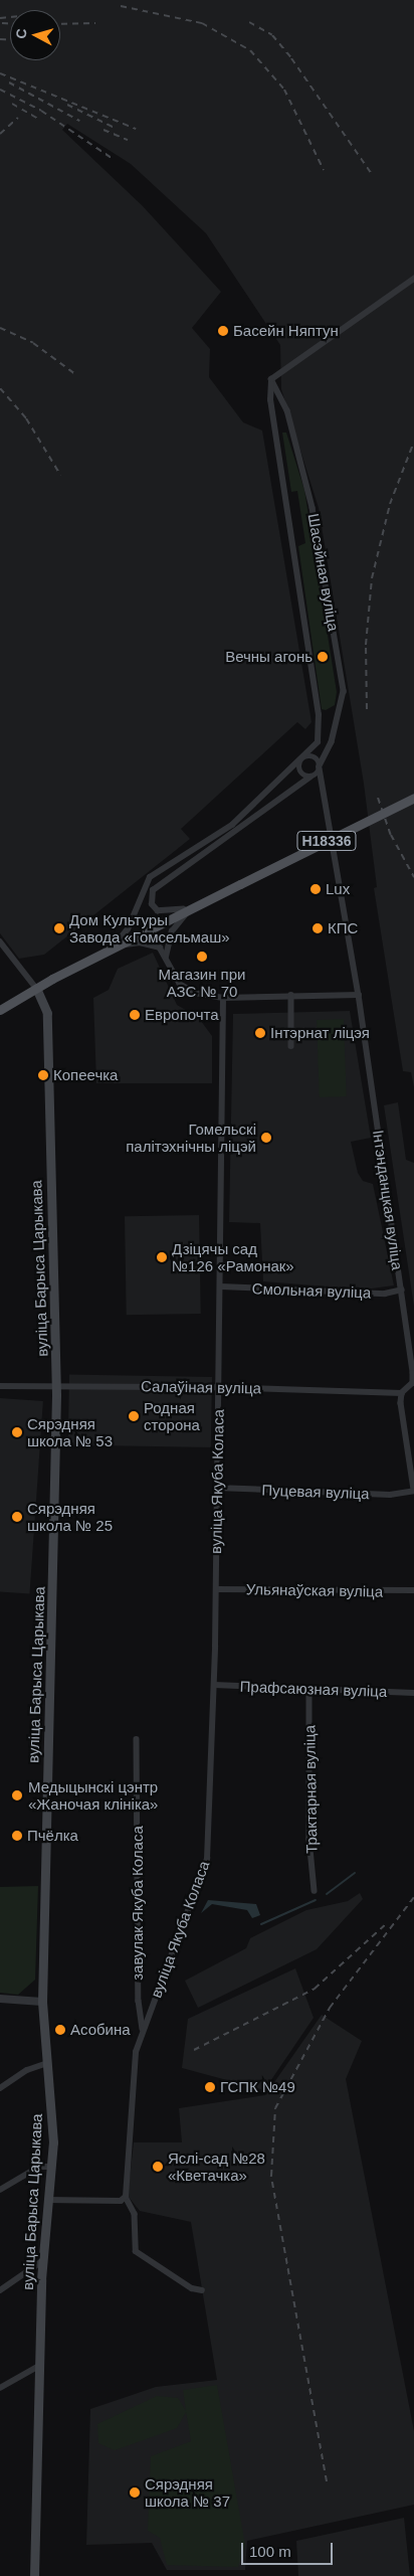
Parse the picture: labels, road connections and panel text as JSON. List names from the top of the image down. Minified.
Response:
{"streets":{"main road":["Н18336","вуліца Барыса Царыкава"],"street":["Шасэйная вуліца","Інтэнданцкая вуліца","Смольная вуліца","Салаўіная вуліца","вуліца Якуба Коласа","Пуцевая вуліца","Ульянаўская вуліца","Прафсаюзная вуліца","Трактарная вуліца","завулак Якуба Коласа"]},"crossings":[["Шасэйная вуліца","Н18336"],["Шасэйная вуліца","Інтэнданцкая вуліца"],["Інтэнданцкая вуліца","Смольная вуліца"],["Інтэнданцкая вуліца","Салаўіная вуліца"],["Інтэнданцкая вуліца","Пуцевая вуліца"],["вуліца Барыса Царыкава","Салаўіная вуліца"],["Смольная вуліца","вуліца Якуба Коласа"],["Салаўіная вуліца","вуліца Якуба Коласа"],["вуліца Якуба Коласа","Пуцевая вуліца"],["вуліца Якуба Коласа","Ульянаўская вуліца"],["вуліца Якуба Коласа","Прафсаюзная вуліца"],["вуліца Якуба Коласа","завулак Якуба Коласа"],["Прафсаюзная вуліца","Трактарная вуліца"]],"places":["Басейн Няптун","Вечны агонь","Lux","Дом Культуры Завода «Гомсельмаш»","КПС","Магазин при АЗС № 70","Европочта","Інтэрнат ліцэя","Копеечка","Гомельскі палітэхнічны ліцэй","Дзіцячы сад №126 «Рамонак»","Родная сторона","Сярэдняя школа № 53","Сярэдняя школа № 25","Медыцынскі цэнтр «Жаночая клініка»","Пчёлка","Асобина","ГСПК №49","Яслі-сад №28 «Кветачка»","Сярэдняя школа № 37"],"scale_bar":"100 m","north":"left"}
